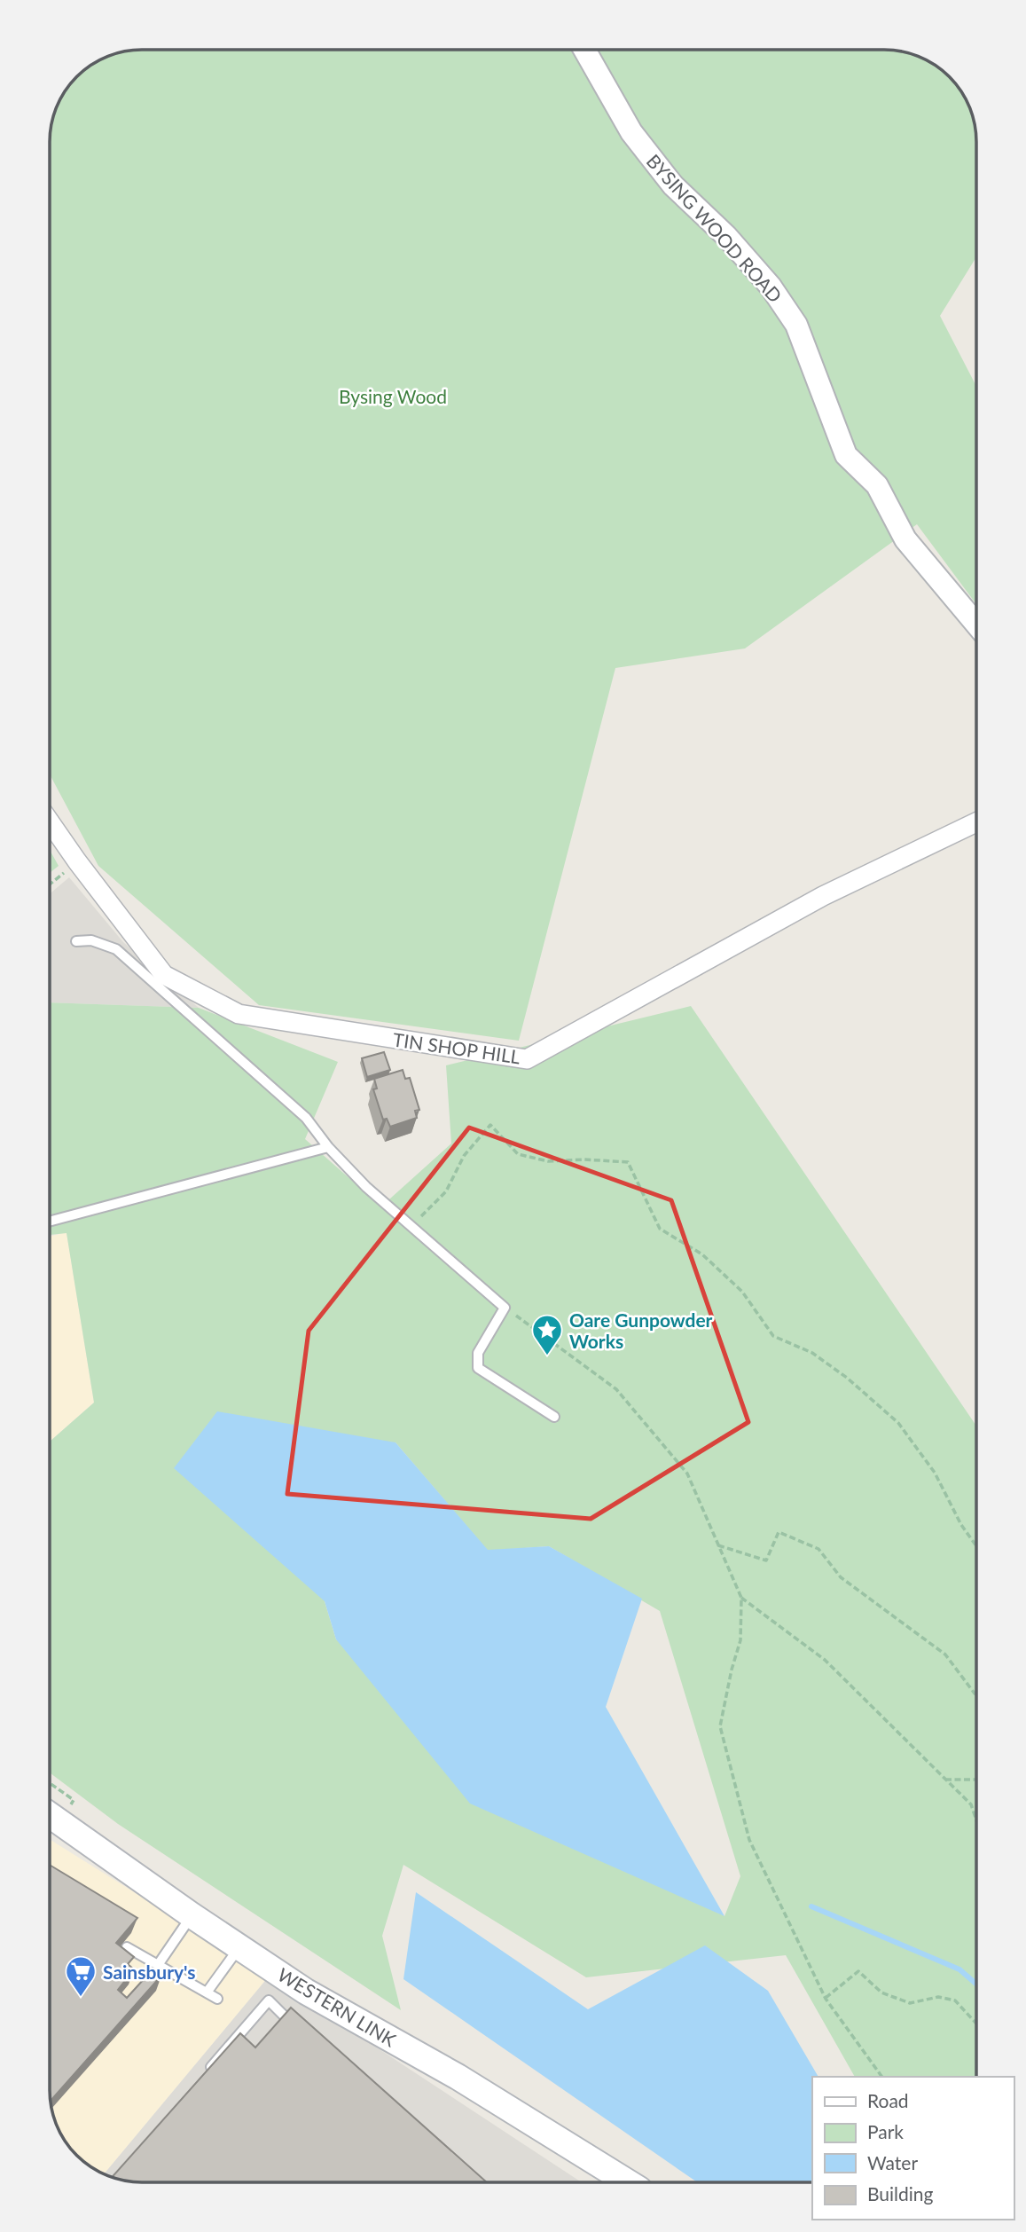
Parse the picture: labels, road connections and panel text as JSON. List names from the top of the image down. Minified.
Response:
{"streets":{"main road":["WESTERN LINK"],"street":["BYSING WOOD ROAD","TIN SHOP HILL"]},"parks":["Bysing Wood"],"places":{"place":["Oare Gunpowder Works"],"supermarket":["Sainsbury's"]},"legend":["Road","Park","Water","Building"]}
